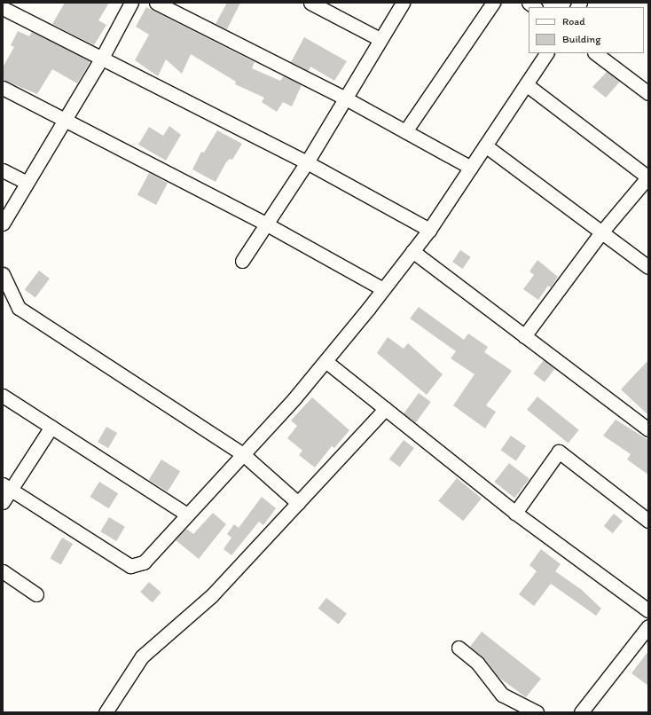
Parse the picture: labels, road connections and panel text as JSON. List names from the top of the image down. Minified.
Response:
{"legend":["Road","Building"]}
